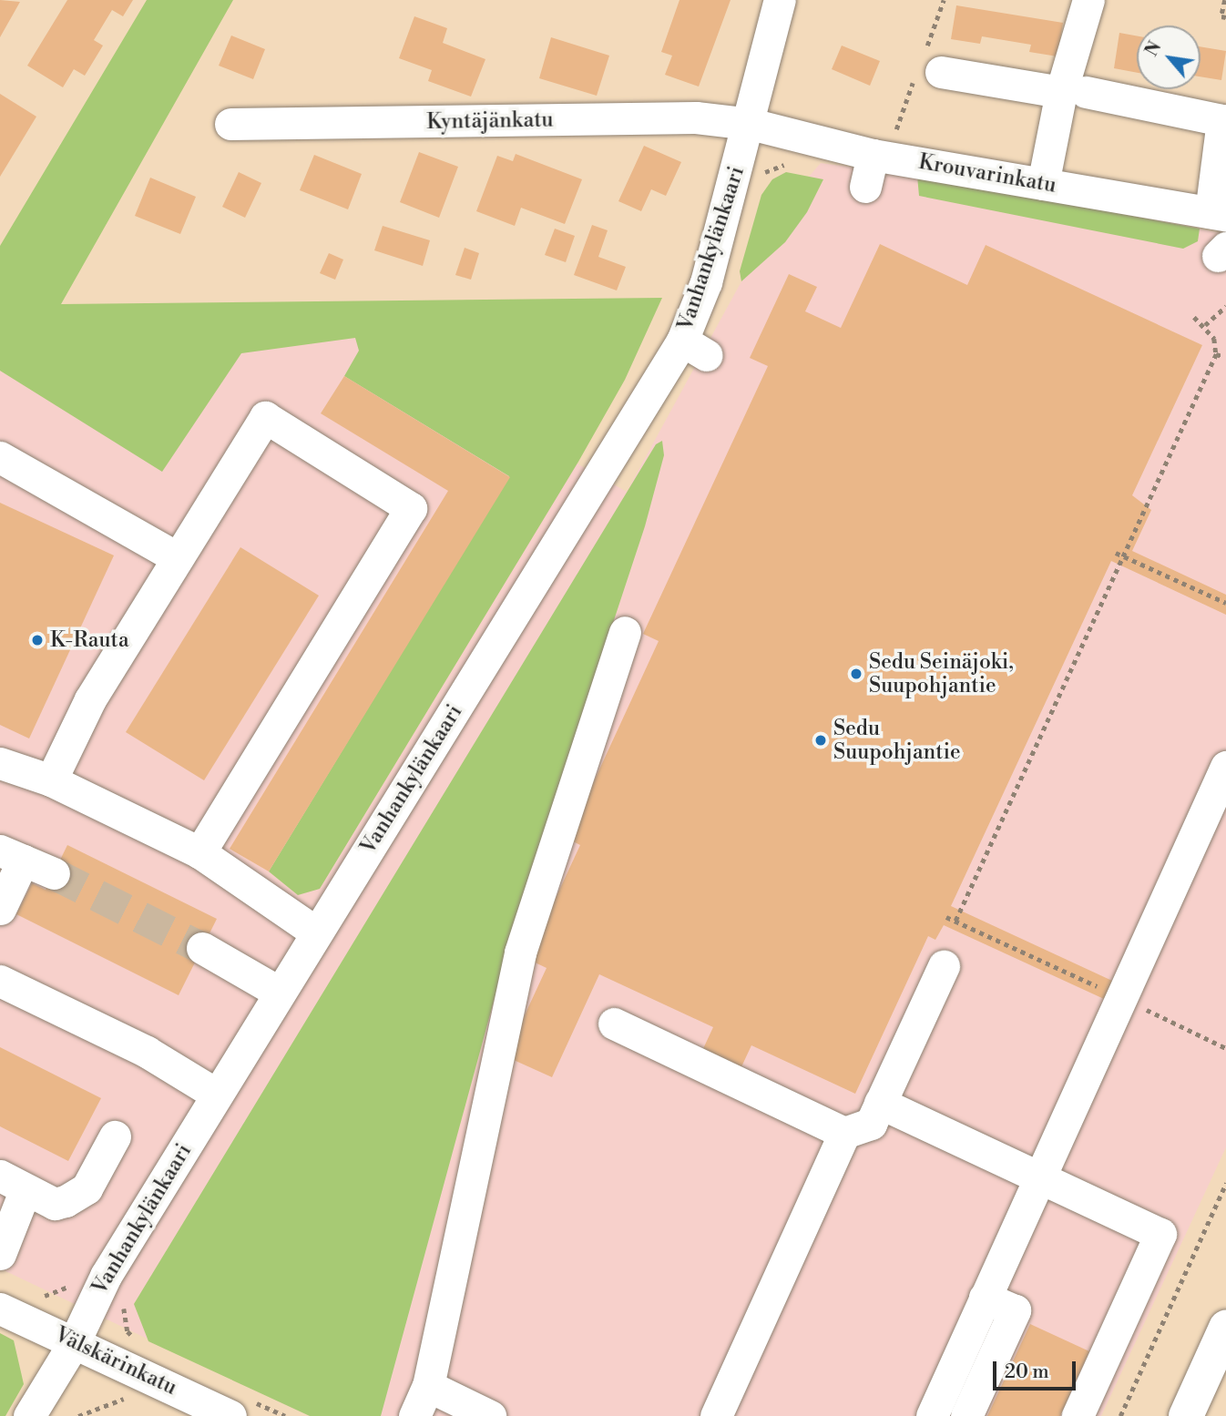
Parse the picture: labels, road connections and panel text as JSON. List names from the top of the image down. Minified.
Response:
{"streets":{"street":["Kyntäjänkatu","Krouvarinkatu","Vanhankylänkaari","Välskärinkatu"]},"crossings":[["Kyntäjänkatu","Krouvarinkatu"],["Kyntäjänkatu","Vanhankylänkaari"],["Krouvarinkatu","Vanhankylänkaari"],["Vanhankylänkaari","Välskärinkatu"]],"places":["K-Rauta","Sedu Seinäjoki, Suupohjantie","Sedu Suupohjantie"],"scale_bar":"20 m","north":"top left"}
